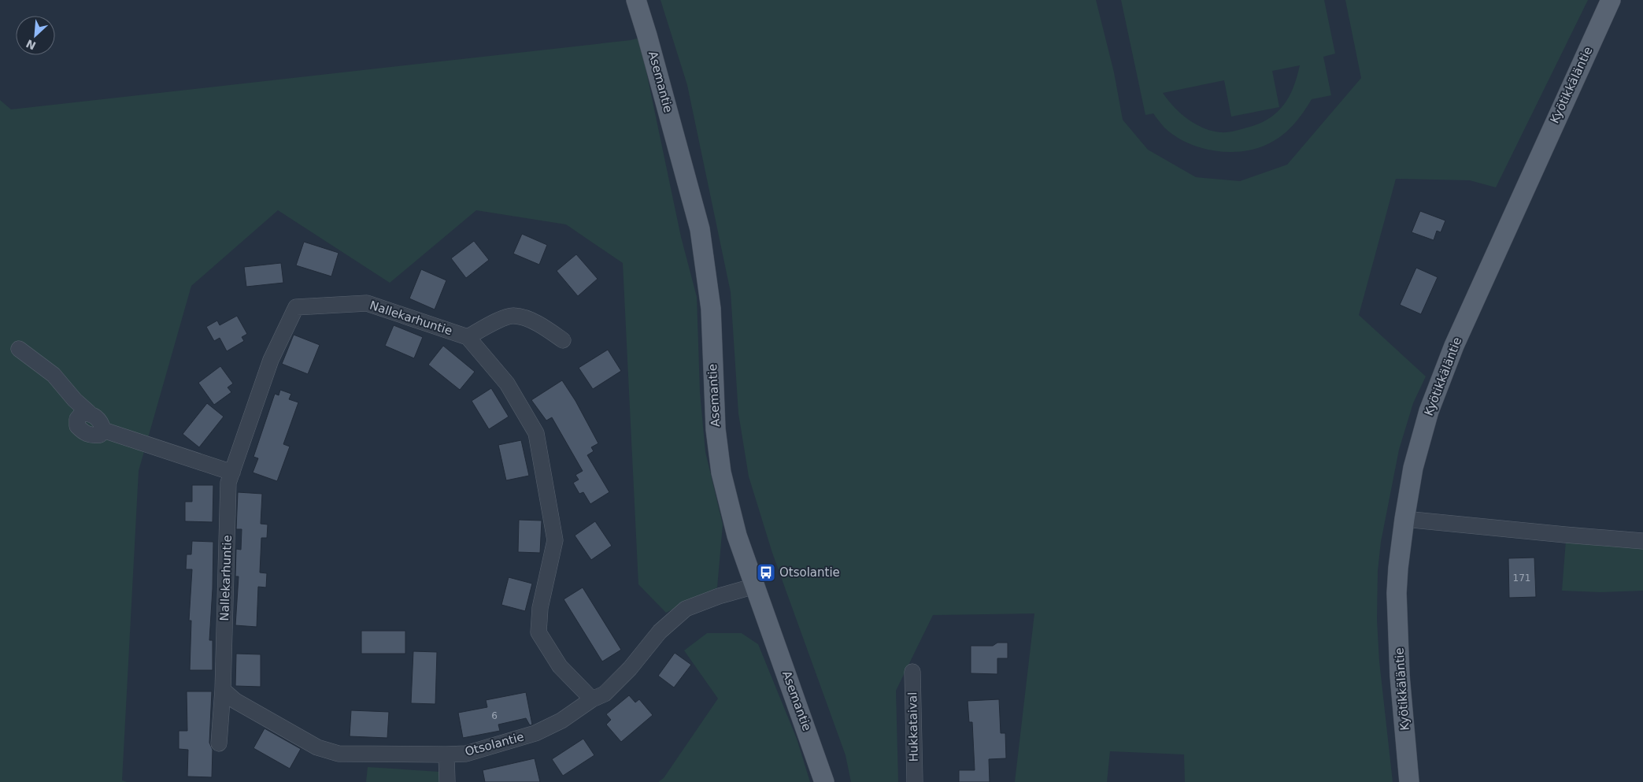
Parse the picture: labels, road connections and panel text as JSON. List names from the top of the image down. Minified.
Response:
{"streets":{"main road":["Asemantie","Kyötikkäläntie"],"street":["Nallekarhuntie","Hukkataival","Otsolantie"]},"crossings":[["Asemantie","Otsolantie"],["Nallekarhuntie","Otsolantie"]],"places":{"bus stop":["Otsolantie"]},"house_numbers":["171","6"],"north":"bottom left"}
